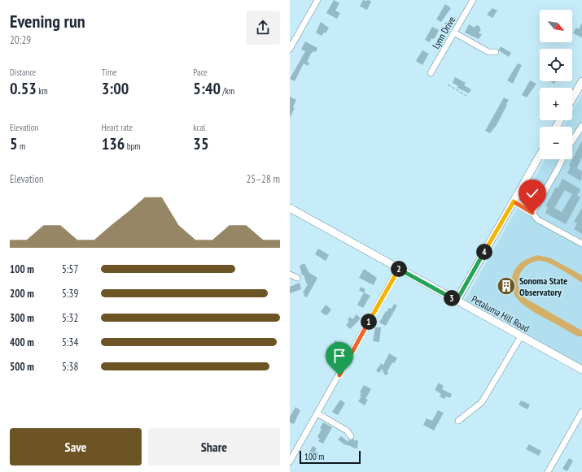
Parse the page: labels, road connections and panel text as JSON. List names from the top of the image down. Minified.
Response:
{"streets":{"main road":["Petaluma Hill Road"],"street":["Lynn Drive"]},"places":{"building":["Sonoma State Observatory"]},"scale_bar":"100 m","north":"bottom right","page":{"heading":["Evening run","20:29"],"map_buttons":["+","−"],"stats":[["Distance","0.53 km"],["Time","3:00"],["Pace","5:40 /km"],["Elevation","5 m"],["Heart rate","136 bpm"],["kcal","35"]],"chart":["Elevation","25–28 m"],"pins":["4","2","3","1"],"list":[{"name":"100 m","note":"5:57"},{"name":"200 m","note":"5:39"},{"name":"300 m","note":"5:32"},{"name":"400 m","note":"5:34"},{"name":"500 m","note":"5:38"}],"buttons":["Save","Share"],"scale":"100 m"}}
